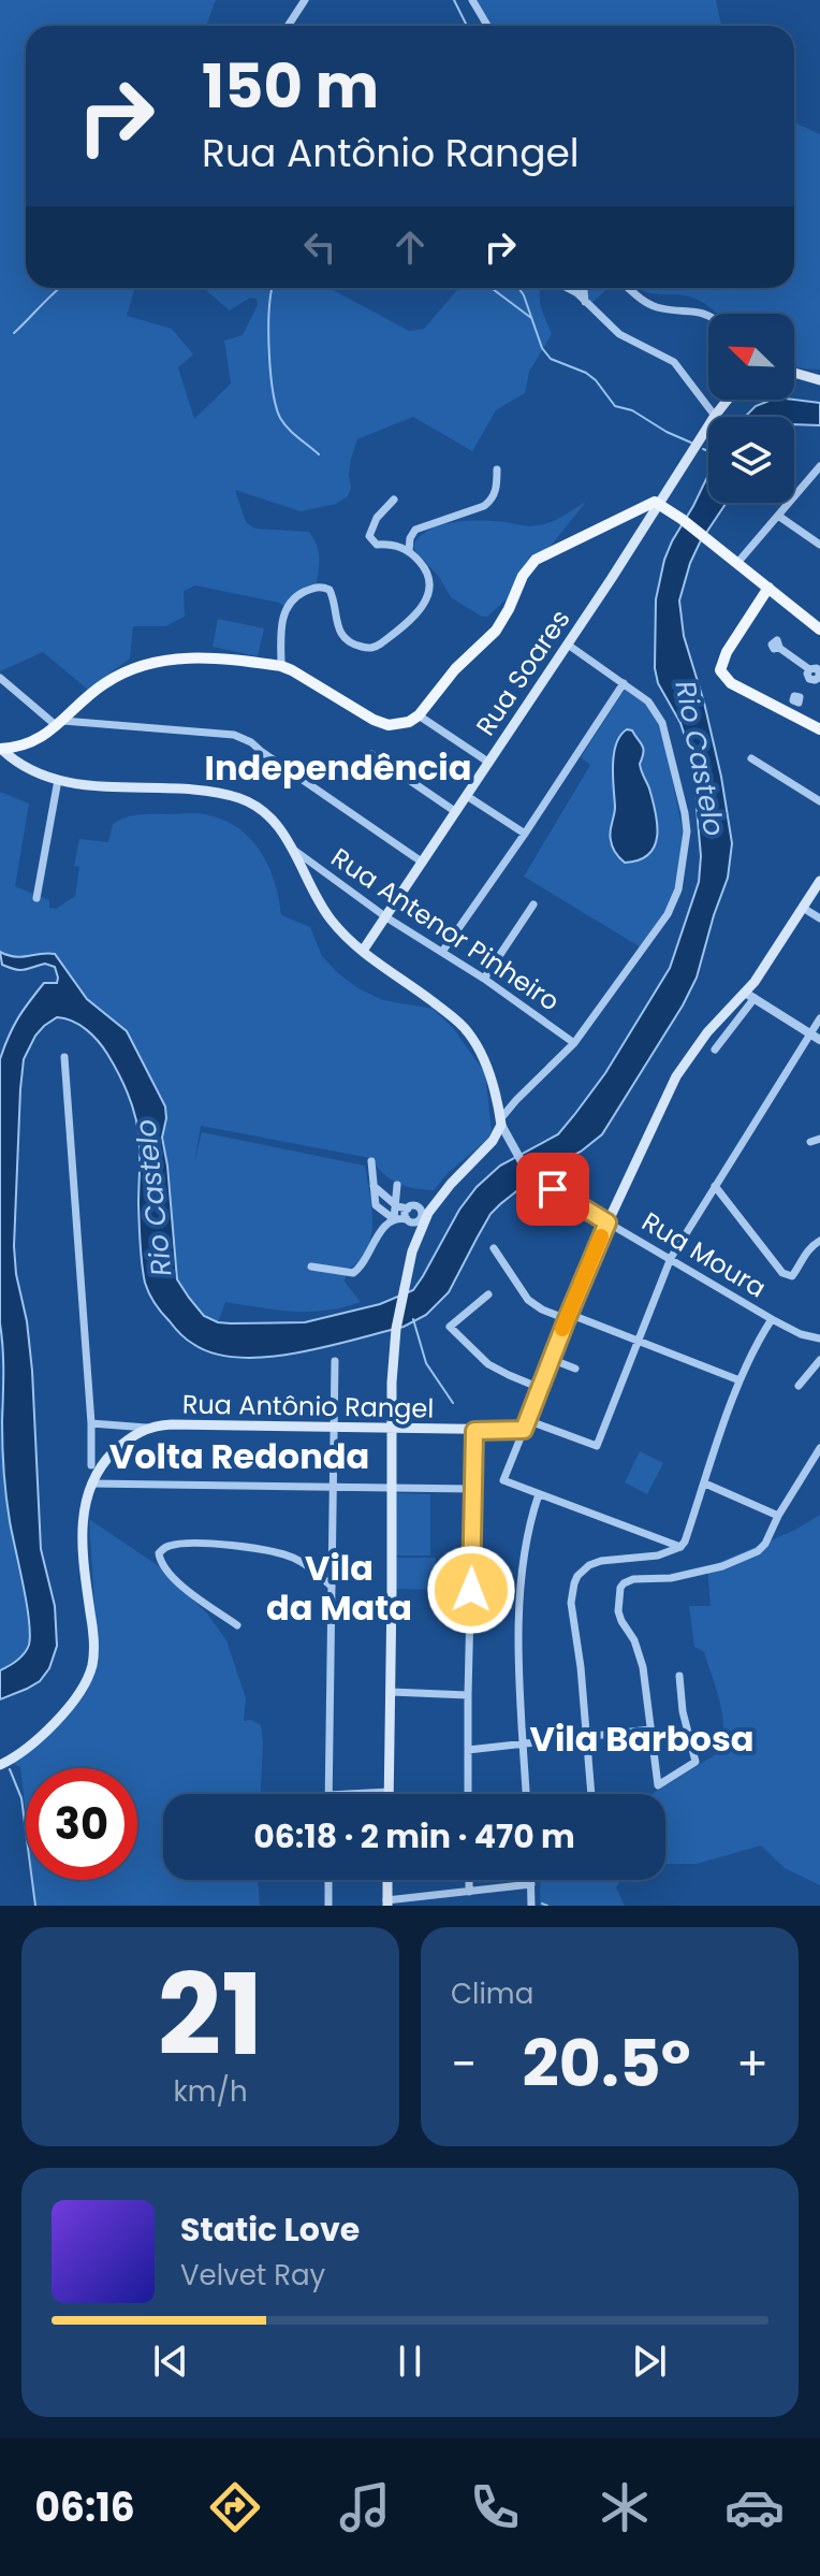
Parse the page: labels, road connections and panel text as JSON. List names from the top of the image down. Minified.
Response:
{"streets":{"main road":["Rua Soares","Rua Antônio Rangel"],"street":["Rua Antenor Pinheiro","Rua Moura"]},"crossings":[["Rua Soares","Rua Antenor Pinheiro"]],"districts":["Independência","Volta Redonda","Vila da Mata","Vila Barbosa"],"water":["Rio Castelo"],"north":"top left","page":{"turn":["150 m","Rua Antônio Rangel"],"limit":"30","trip":"06:18 · 2 min · 470 m","tile":[["21","km/h"],"Clima"],"heat":["−","20.5°","+"],"song":["Static Love","Velvet Ray"],"tabs":"06:16"}}
